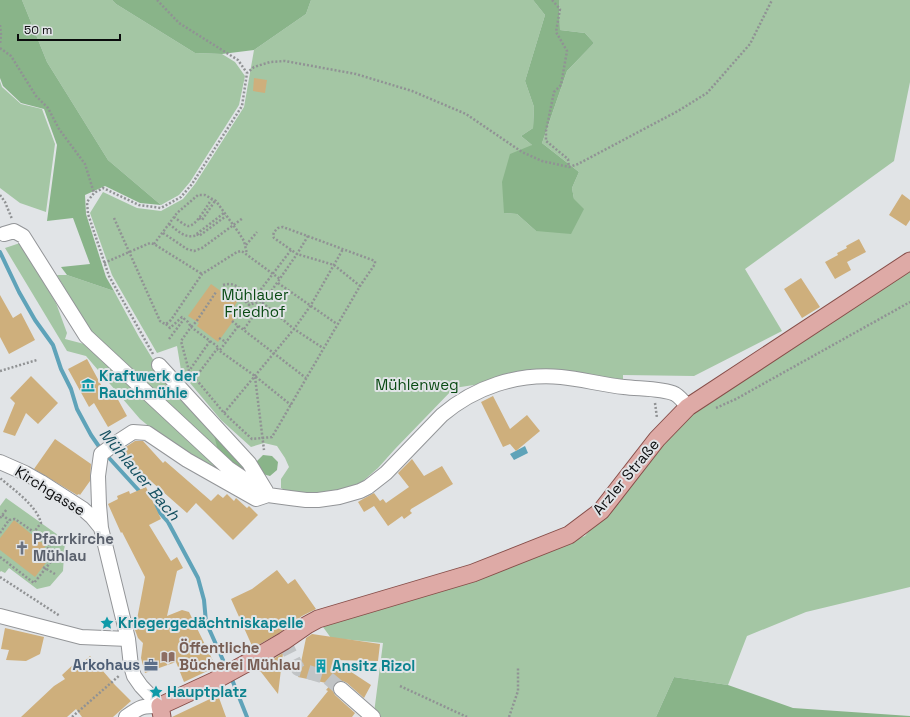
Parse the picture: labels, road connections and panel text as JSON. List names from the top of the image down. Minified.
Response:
{"streets":{"main road":["Arzler Straße"],"street":["Kirchgasse"]},"water":["Mühlauer Bach"],"parks":["Mühlauer Friedhof","Mühlenweg"],"places":{"museum":["Kraftwerk der Rauchmühle"],"church":["Pfarrkirche Mühlau"],"place":["Kriegergedächtniskapelle","Hauptplatz"],"library":["Öffentliche Bücherei Mühlau"],"office":["Arkohaus"],"building":["Ansitz Rizol"]},"scale_bar":"50 m"}
